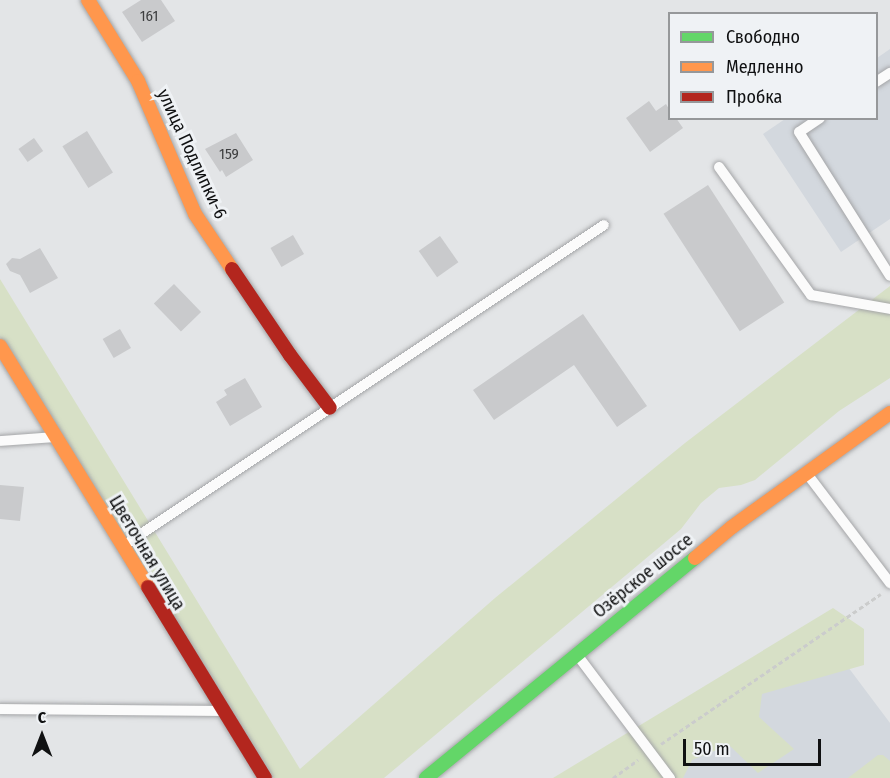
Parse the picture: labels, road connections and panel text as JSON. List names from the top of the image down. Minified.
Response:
{"streets":{"street":["улица Подлипки-6","Цветочная улица","Озёрское шоссе"]},"house_numbers":["161","159"],"legend":["Свободно","Медленно","Пробка"],"scale_bar":"50 m","north":"top"}
